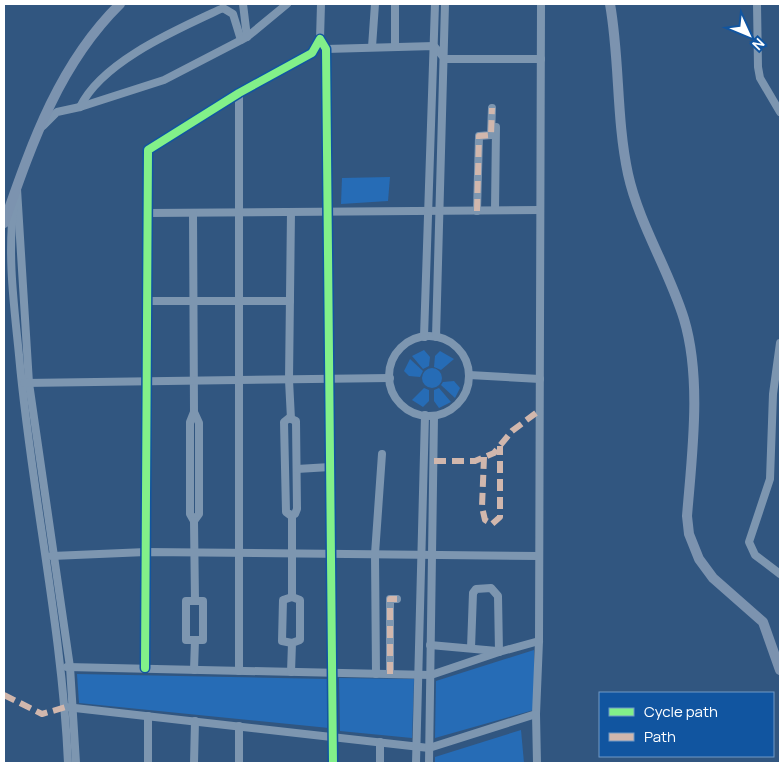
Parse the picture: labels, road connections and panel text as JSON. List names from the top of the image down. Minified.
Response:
{"legend":["Cycle path","Path"],"north":"bottom right"}
